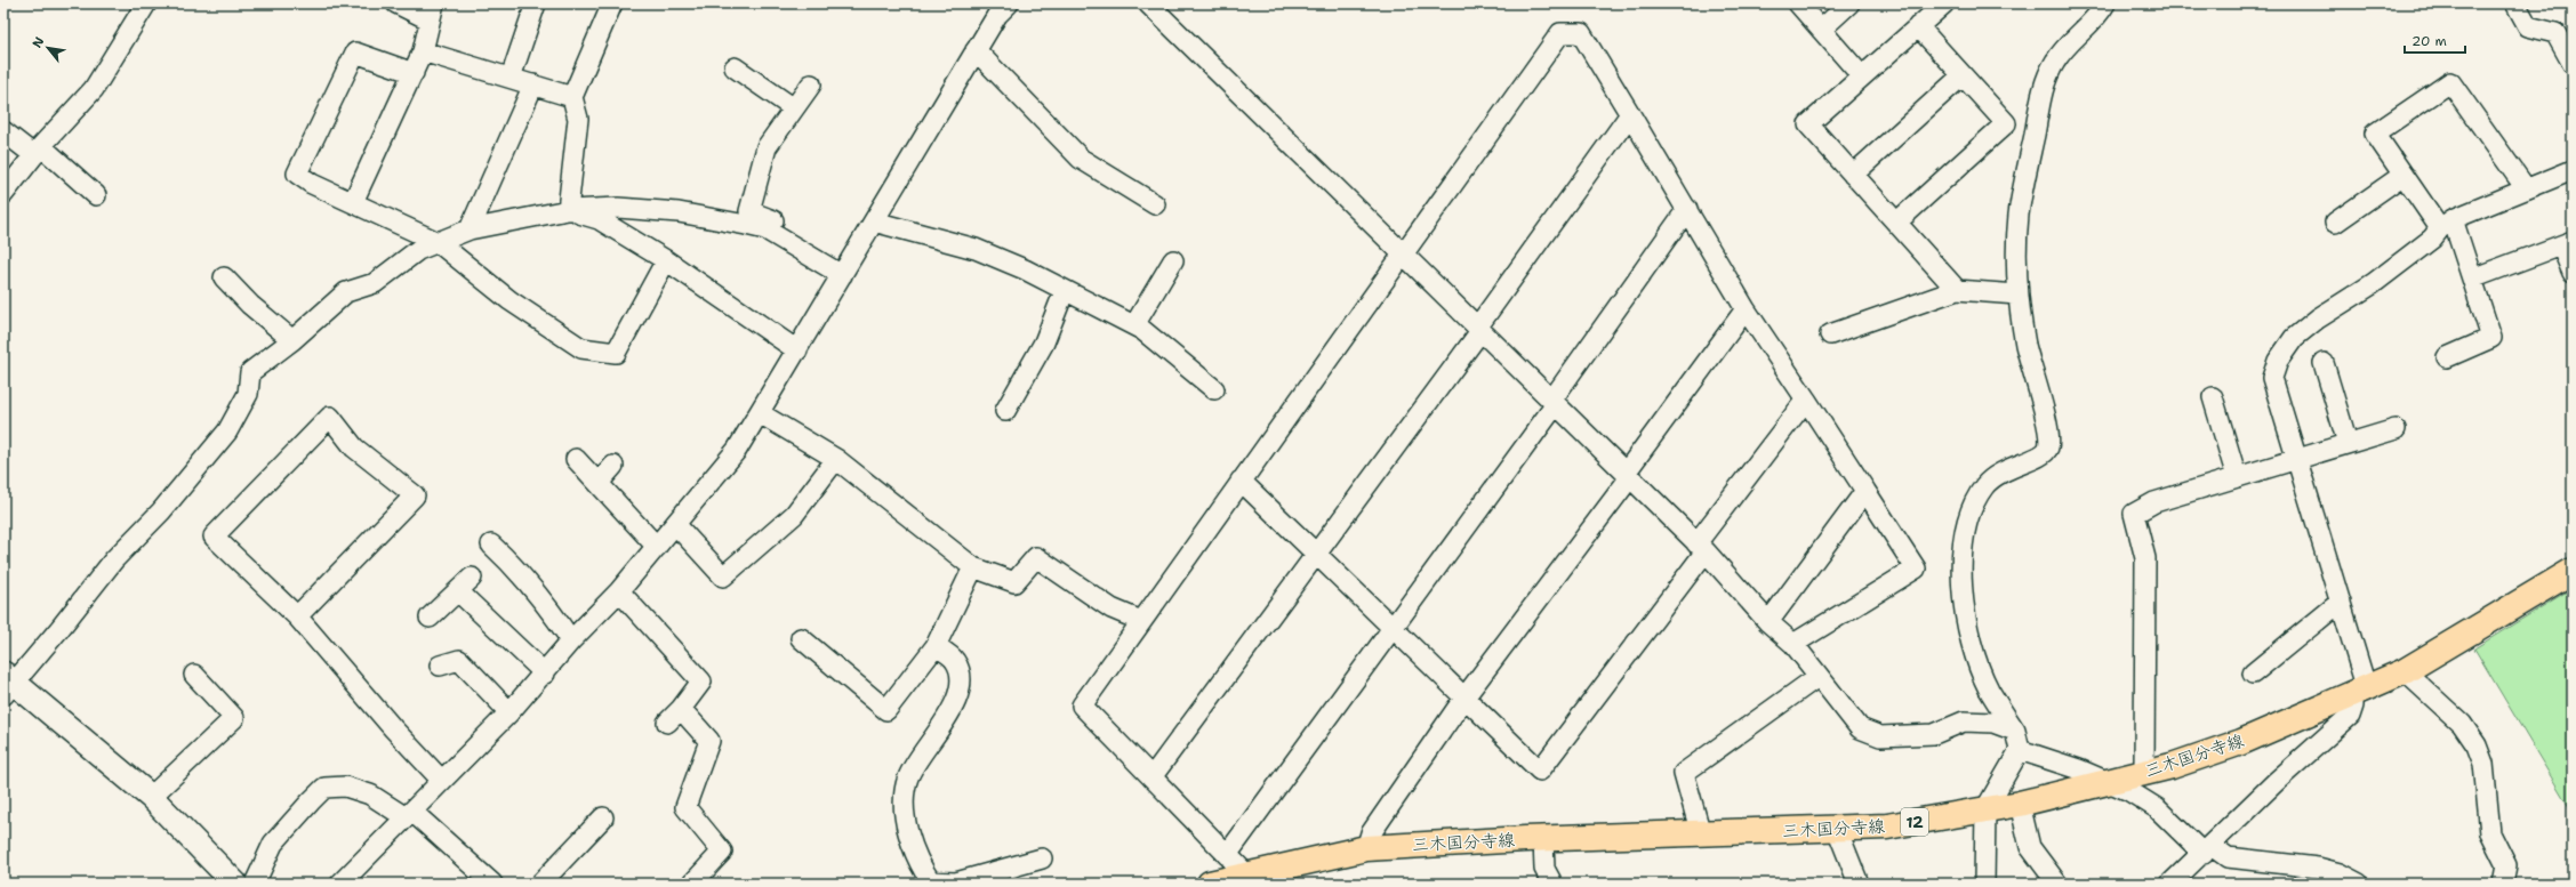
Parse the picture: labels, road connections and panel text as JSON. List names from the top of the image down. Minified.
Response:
{"streets":{"main road":["三木国分寺線","12"]},"scale_bar":"20 m","north":"top left"}
